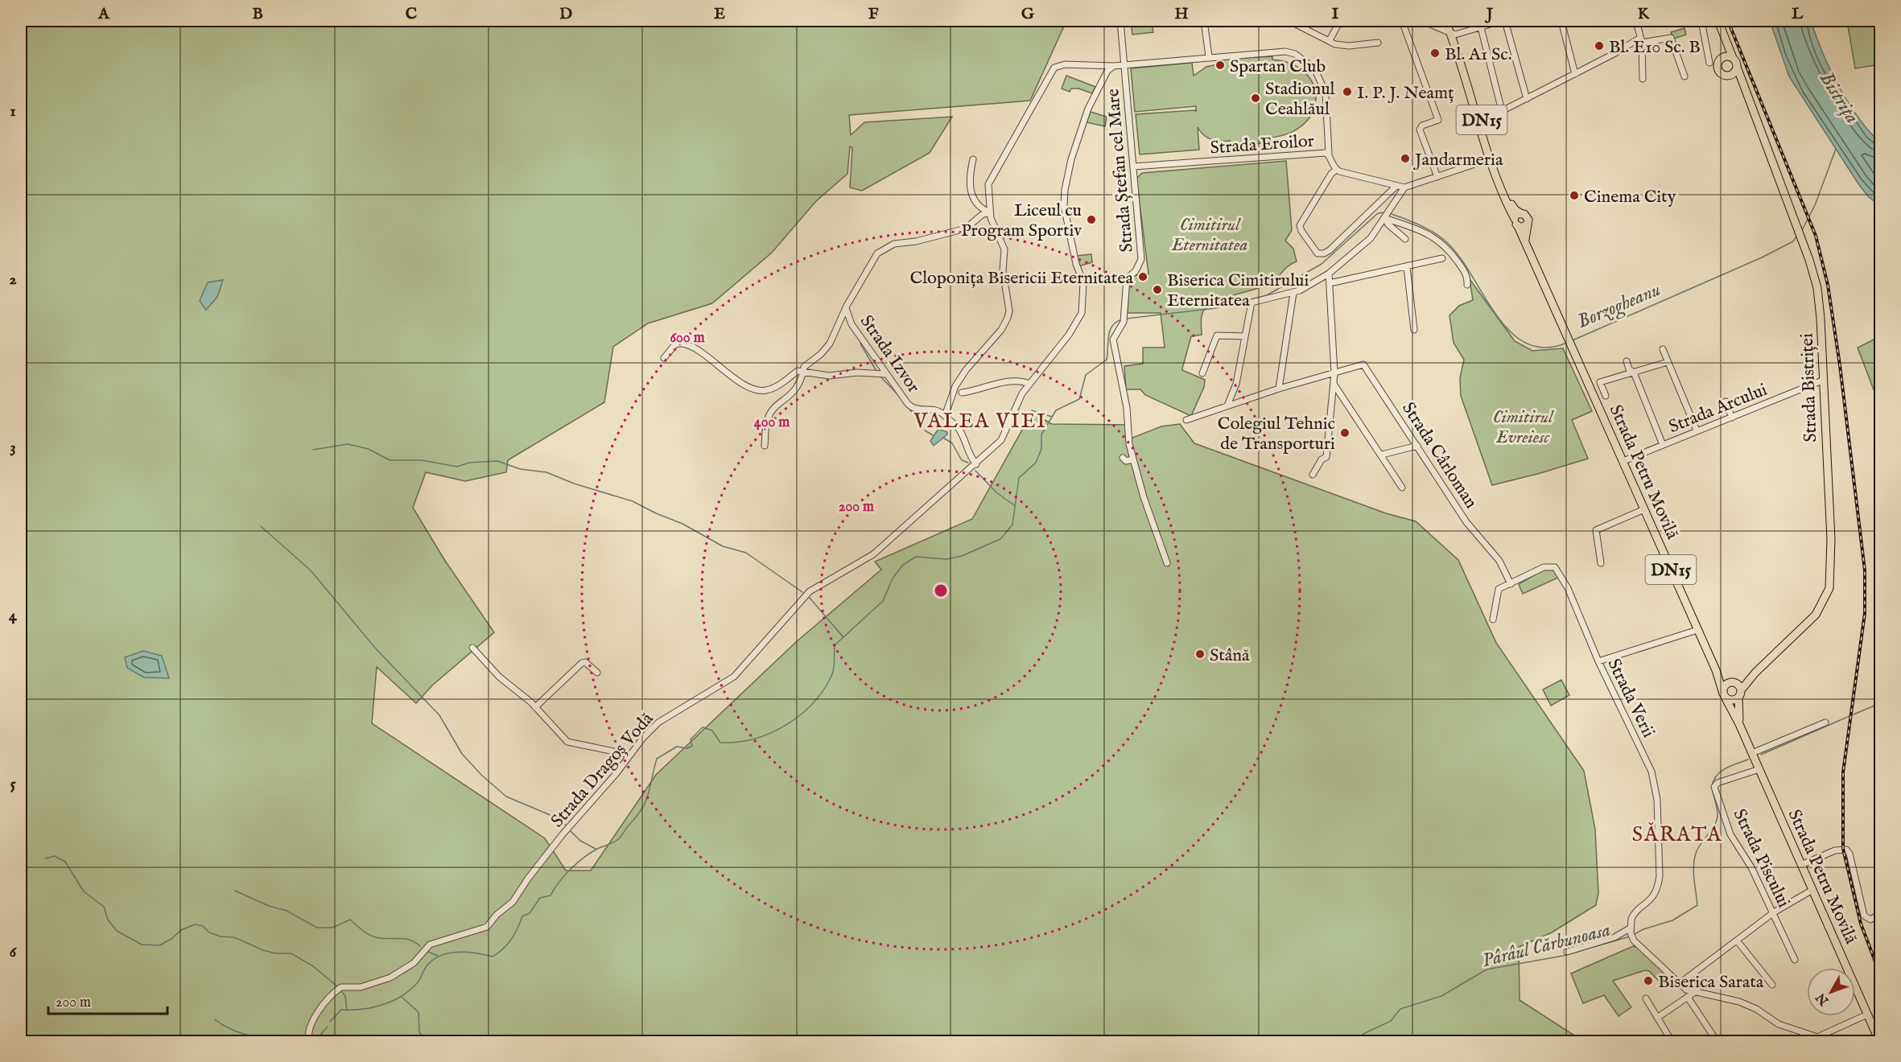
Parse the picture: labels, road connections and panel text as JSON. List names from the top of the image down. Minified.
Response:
{"streets":{"main road":["DN15","Strada Bistriței","Strada Petru Movilă"],"street":["Strada Eroilor","Strada Ștefan cel Mare","Strada Izvor","Strada Arcului","Strada Cârloman","Strada Verii","Strada Dragoș Vodă","Strada Piscului"]},"crossings":[["DN15","Strada Bistriței"],["DN15","Strada Petru Movilă"],["Strada Eroilor","Strada Ștefan cel Mare"],["Strada Bistriței","Strada Arcului"],["Strada Bistriței","Strada Petru Movilă"],["Strada Arcului","Strada Petru Movilă"],["Strada Cârloman","Strada Verii"],["Strada Petru Movilă","Strada Piscului"]],"districts":["VALEA VIEI","SĂRATA"],"water":["Bistrița","Borzogheanu","Pârâul Cărbunoasa"],"parks":["Cimitirul Eternitatea","Cimitirul Evreiesc"],"places":["Bl. E10 Sc. B","Bl. A1 Sc.","Spartan Club","I. P. J. Neamț","Stadionul Ceahlăul","Jandarmeria","Cinema City","Liceul cu Program Sportiv","Cloponița Bisericii Eternitatea","Biserica Cimitirului Eternitatea","Colegiul Tehnic de Transporturi","Stână","Biserica Sarata"],"scale_bar":"200 m","north":"bottom left","grid":{"columns":["A","B","C","D","E","F","G","H","I","J","K","L"],"rows":["1","2","3","4","5","6"]},"rings":["600 m","400 m","200 m"]}
